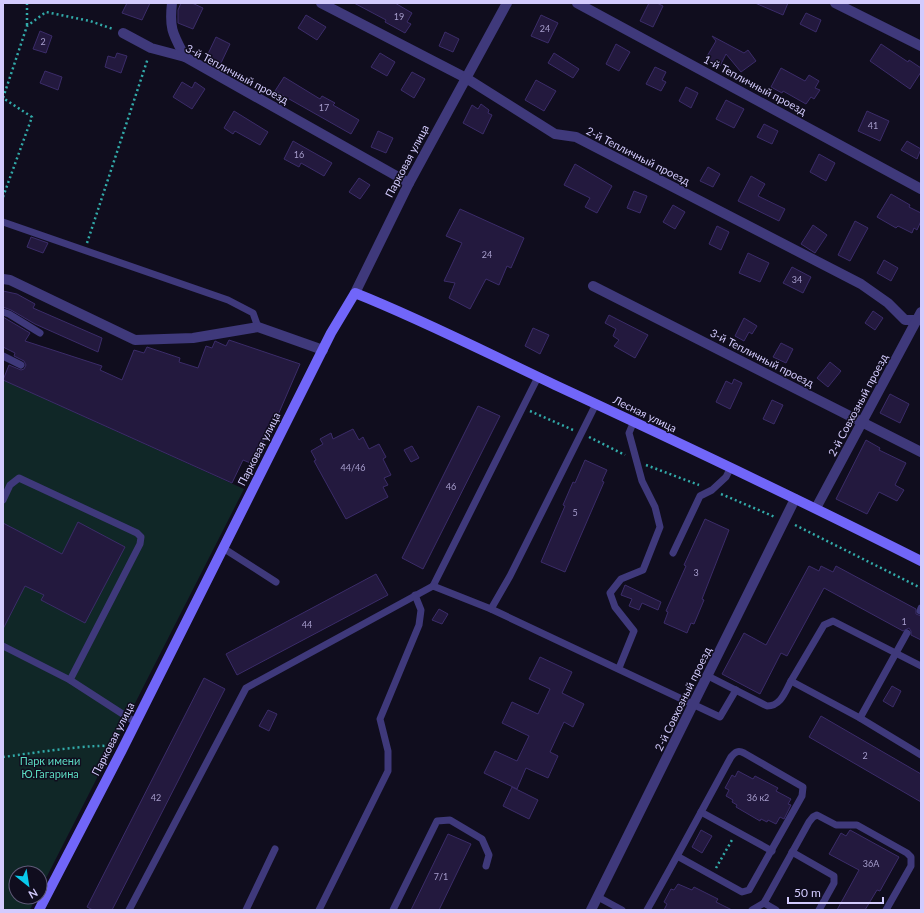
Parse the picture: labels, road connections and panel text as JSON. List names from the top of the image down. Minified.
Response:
{"streets":{"street":["3-й Тепличный проезд","1-й Тепличный проезд","2-й Тепличный проезд","Парковая улица","2-й Совхозный проезд","Лесная улица"]},"crossings":[["3-й Тепличный проезд","Парковая улица"],["3-й Тепличный проезд","2-й Совхозный проезд"],["2-й Тепличный проезд","Парковая улица"],["2-й Тепличный проезд","2-й Совхозный проезд"],["Парковая улица","Лесная улица"],["2-й Совхозный проезд","Лесная улица"]],"parks":["Парк имени Ю.Гагарина"],"house_numbers":["19","24","2","17","41","16","24","34","44/46","46","5","3","1","44","2","42","36 к2","36А","7/1"],"scale_bar":"50 m","north":"bottom right"}
